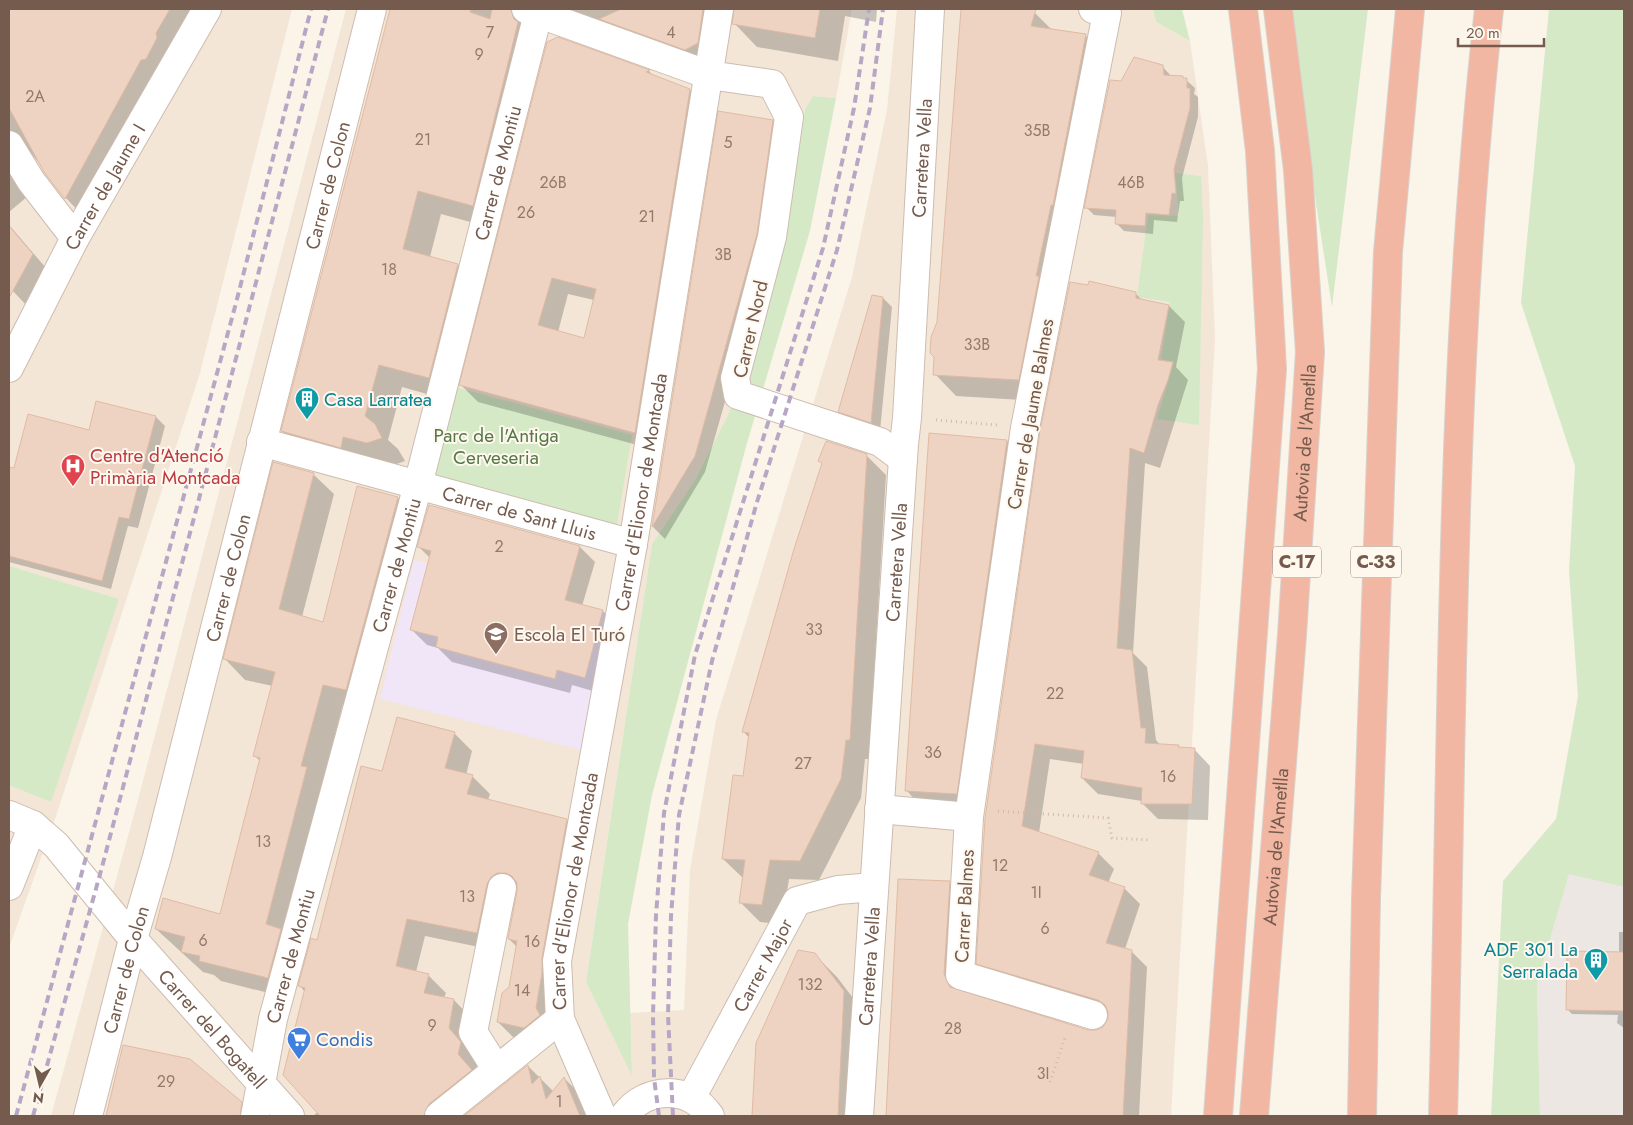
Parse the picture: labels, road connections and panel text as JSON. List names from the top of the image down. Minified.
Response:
{"streets":{"highway":["Autovia de l'Ametlla","C-17","C-33"],"street":["Carretera Vella","Carrer de Montiu","Carrer de Colon","Carrer de Jaume I","Carrer Nord","Carrer de Jaume Balmes","Carrer d'Elionor de Montcada","Carrer de Sant Lluis","Carrer Balmes","Carrer Major","Carrer del Bogatell"]},"crossings":[["Carretera Vella","Carrer Nord"],["Carretera Vella","Carrer Major"],["Carrer de Montiu","Carrer de Sant Lluis"],["Carrer de Montiu","Carrer del Bogatell"],["Carrer de Colon","Carrer de Sant Lluis"],["Carrer de Colon","Carrer del Bogatell"],["Carrer Nord","Carrer d'Elionor de Montcada"],["Carrer de Jaume Balmes","Carrer Balmes"],["Carrer d'Elionor de Montcada","Carrer de Sant Lluis"]],"parks":["Parc de l'Antiga Cerveseria"],"places":{"building":["Casa Larratea","ADF 301 La Serralada"],"hospital":["Centre d'Atenció Primària Montcada"],"school or university":["Escola El Turó"],"supermarket":["Condis"]},"house_numbers":["7","4","9","2A","35B","21","5","26B","46B","26","21","3B","18","33B","2","33","22","36","27","16","13","12","1I","13","6","6","16","132","14","9","28","3I","29","1"],"scale_bar":"20 m","north":"bottom"}
